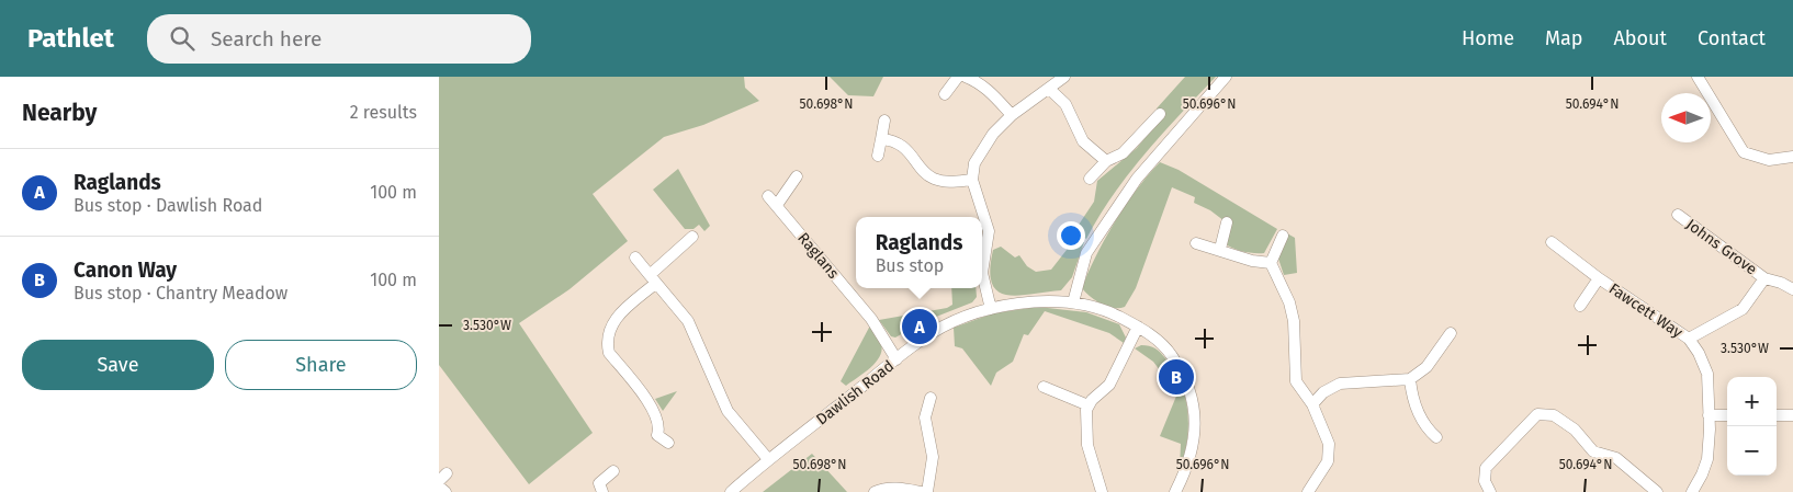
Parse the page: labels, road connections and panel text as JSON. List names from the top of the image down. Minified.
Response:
{"streets":{"street":["Johns Grove","Raglans","Fawcett Way","Dawlish Road"]},"crossings":[["Johns Grove","Fawcett Way"],["Raglans","Dawlish Road"]],"north":"left","page":{"header":"Pathlet","search":"Search here","nav":["Home","Map","About","Contact"],"heading":["Nearby","2 results"],"list":[{"mark":"A","name":"Raglands","note":"Bus stop · Dawlish Road","value":"100 m"},{"mark":"B","name":"Canon Way","note":"Bus stop · Chantry Meadow","value":"100 m"}],"popup":["Raglands","Bus stop"],"pins":["A","B"],"buttons":["Save","Share"],"map_buttons":["+","−"]},"coordinates":["50.698°N","50.696°N","50.694°N","3.530°W"]}
